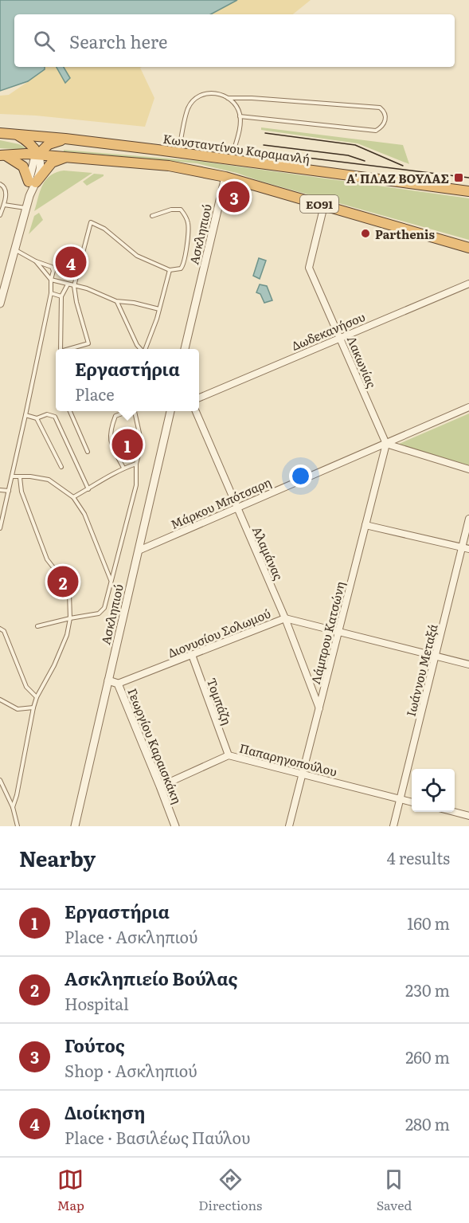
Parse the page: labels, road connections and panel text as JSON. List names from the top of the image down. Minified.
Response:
{"streets":{"highway":["Κωνσταντίνου Καραμανλή","ΕΟ91"],"street":["Ασκληπιού","Δωδεκανήσου","Λακωνίας","Μάρκου Μπότσαρη","Αλαμάνας","Διονυσίου Σολωμού","Λάμπρου Κατσώνη","Ιωάννου Μεταξά","Τομπάζη","Γεωργίου Καραισκάκη","Παπαρηγοπούλου"]},"crossings":[["ΕΟ91","Ασκληπιού"],["ΕΟ91","Λακωνίας"],["Ασκληπιού","Μάρκου Μπότσαρη"],["Ασκληπιού","Γεωργίου Καραισκάκη"],["Δωδεκανήσου","Λακωνίας"],["Λακωνίας","Μάρκου Μπότσαρη"],["Λακωνίας","Λάμπρου Κατσώνη"],["Μάρκου Μπότσαρη","Αλαμάνας"],["Μάρκου Μπότσαρη","Λάμπρου Κατσώνη"],["Αλαμάνας","Διονυσίου Σολωμού"],["Αλαμάνας","Λάμπρου Κατσώνη"],["Διονυσίου Σολωμού","Λάμπρου Κατσώνη"],["Διονυσίου Σολωμού","Ιωάννου Μεταξά"],["Διονυσίου Σολωμού","Τομπάζη"],["Διονυσίου Σολωμού","Γεωργίου Καραισκάκη"],["Λάμπρου Κατσώνη","Παπαρηγοπούλου"],["Ιωάννου Μεταξά","Παπαρηγοπούλου"],["Τομπάζη","Παπαρηγοπούλου"],["Γεωργίου Καραισκάκη","Παπαρηγοπούλου"]],"places":{"transit":["Α' ΠΛΑΖ ΒΟΥΛΑΣ"],"other":["Parthenis"]},"page":{"search":"Search here","pins":["3","4","1","2"],"popup":["Εργαστήρια","Place"],"heading":["Nearby","4 results"],"list":[{"mark":"1","name":"Εργαστήρια","note":"Place · Ασκληπιού","value":"160 m"},{"mark":"2","name":"Ασκληπιείο Βούλας","note":"Hospital","value":"230 m"},{"mark":"3","name":"Γούτος","note":"Shop · Ασκληπιού","value":"260 m"},{"mark":"4","name":"Διοίκηση","note":"Place · Βασιλέως Παύλου","value":"280 m"}],"nav":["Map","Directions","Saved"]}}
